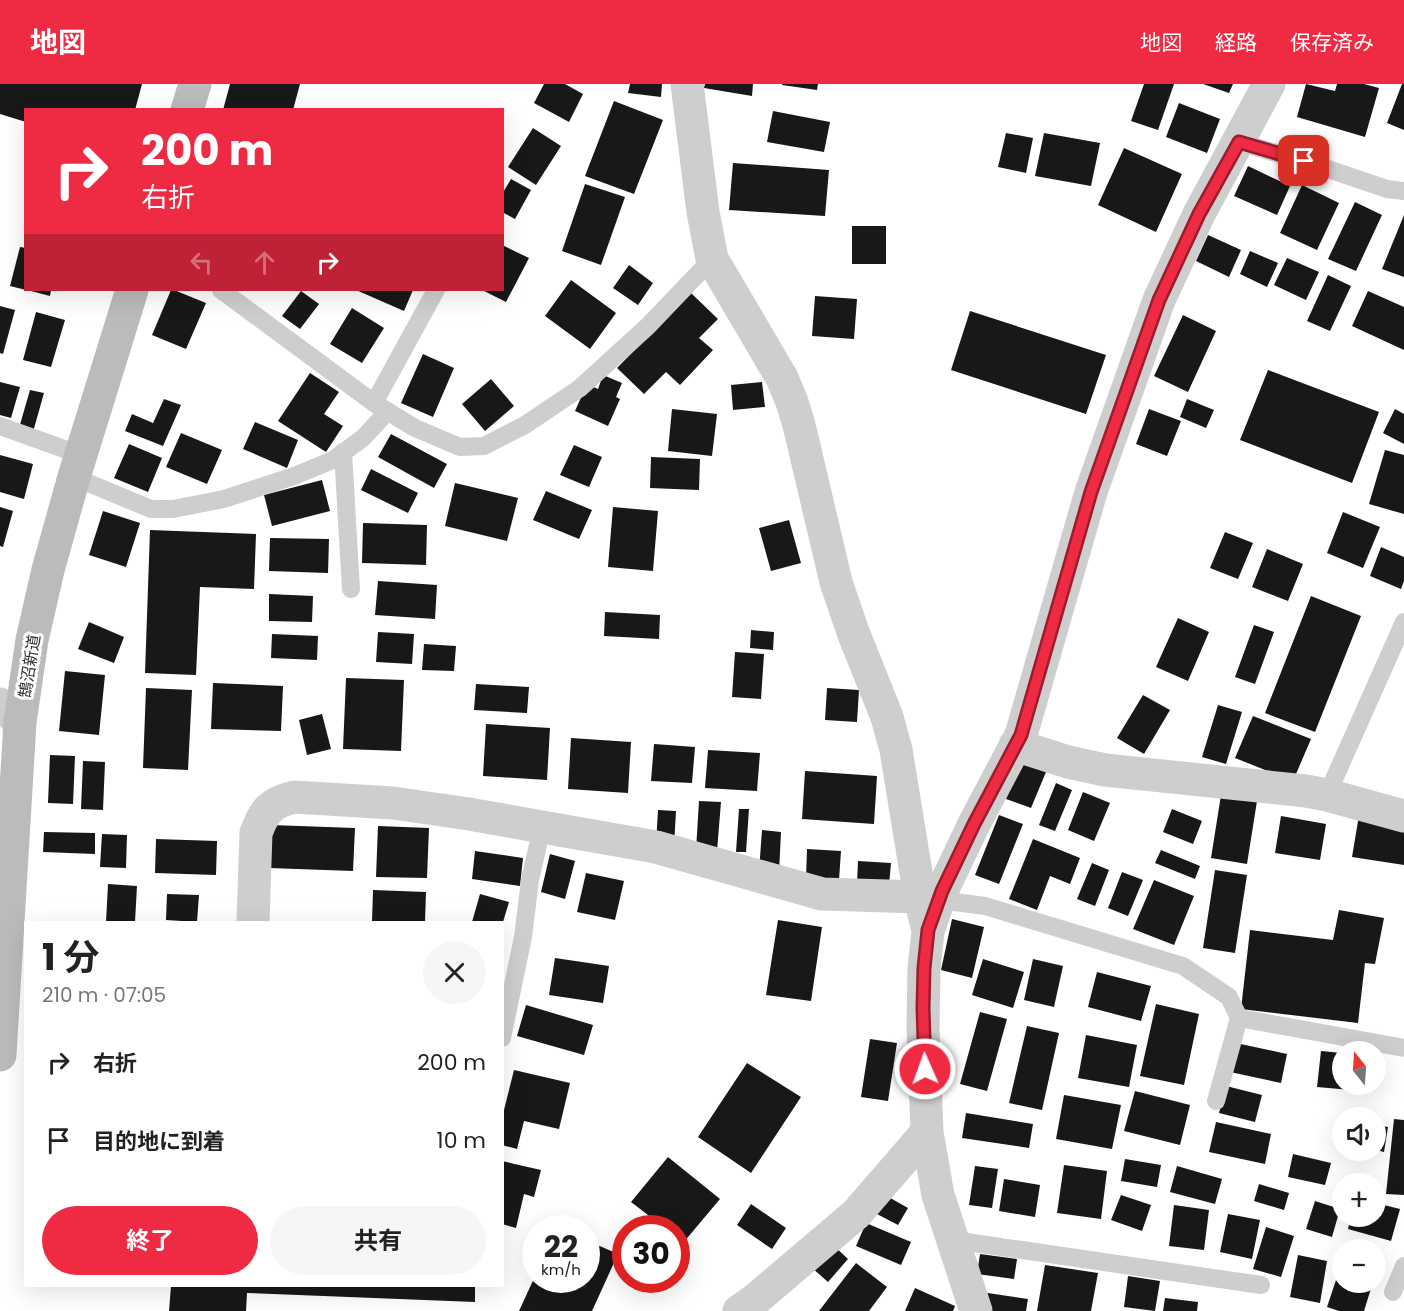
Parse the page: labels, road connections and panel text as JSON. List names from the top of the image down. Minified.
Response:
{"streets":{"street":["鵠沼新道"]},"north":"top","page":{"header":"地図","nav":["地図","経路","保存済み"],"turn":["200 m","右折"],"heading":["1 分","210 m · 07:05"],"list":[{"name":"右折","value":"200 m"},{"name":"目的地に到着","value":"10 m"}],"map_buttons":["+","−"],"buttons":["終了","共有"],"speed":"22 km/h","limit":"30"}}
